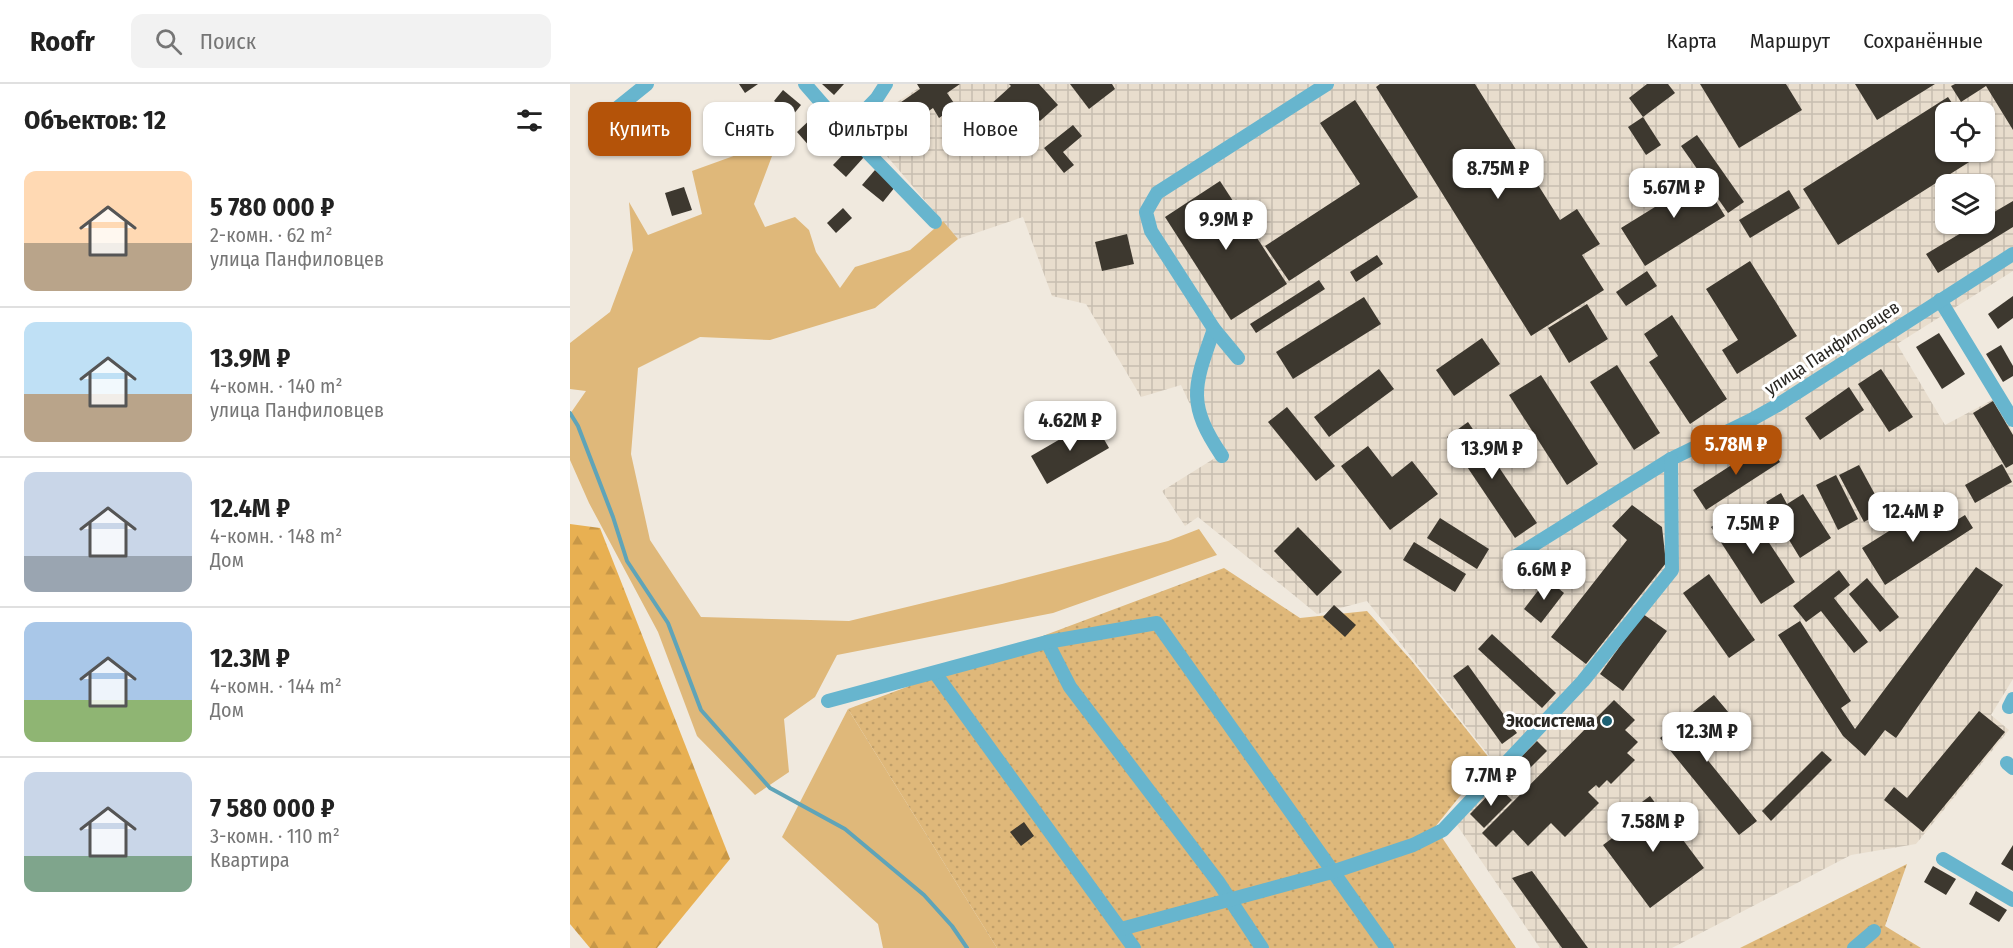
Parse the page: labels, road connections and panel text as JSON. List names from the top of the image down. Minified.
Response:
{"streets":{"street":["улица Панфиловцев"]},"places":["Экосистема"],"page":{"header":"Roofr","search":"Поиск","nav":["Карта","Маршрут","Сохранённые"],"heading":"Объектов: 12","chip":["Купить","Снять","Фильтры","Новое"],"price":["8.75M ₽","5.67M ₽","9.9M ₽","4.62M ₽","5.78M ₽","13.9M ₽","12.4M ₽","7.5M ₽","6.6M ₽","12.3M ₽","7.7M ₽","7.58M ₽"],"list":[{"name":"5 780 000 ₽","note":"2-комн. · 62 m² · улица Панфиловцев"},{"name":"13.9M ₽","note":"4-комн. · 140 m² · улица Панфиловцев"},{"name":"12.4M ₽","note":"4-комн. · 148 m² · Дом"},{"name":"12.3M ₽","note":"4-комн. · 144 m² · Дом"},{"name":"7 580 000 ₽","note":"3-комн. · 110 m² · Квартира"}]}}
